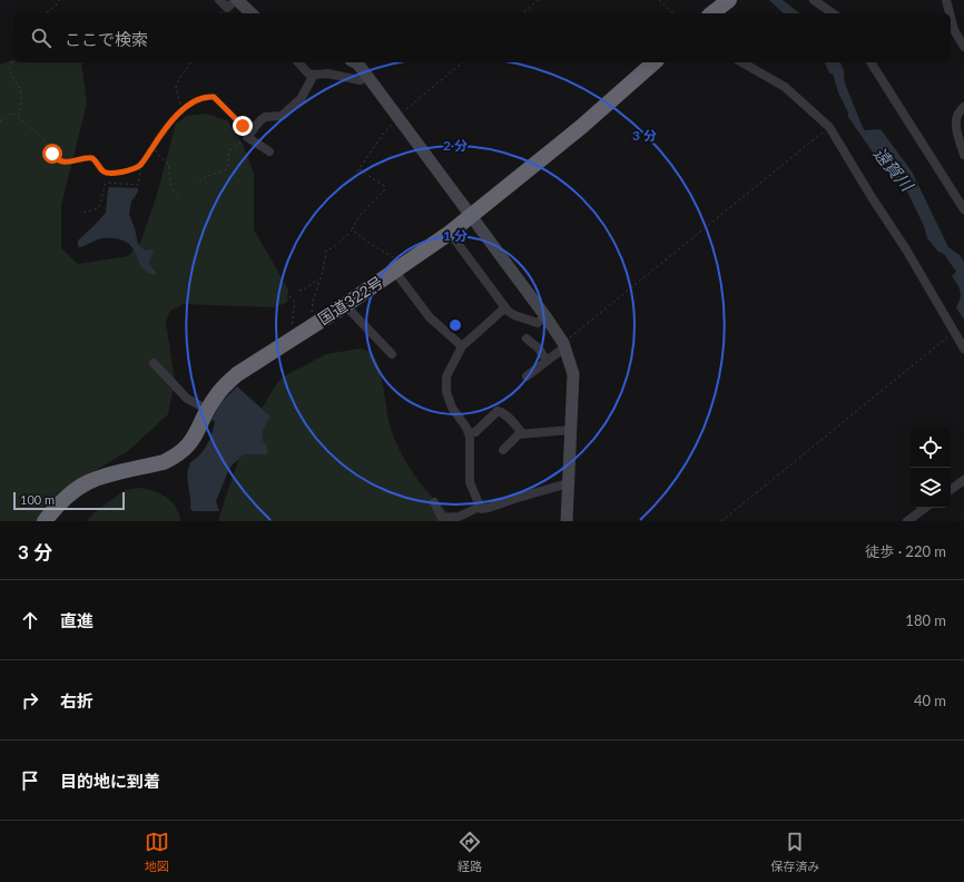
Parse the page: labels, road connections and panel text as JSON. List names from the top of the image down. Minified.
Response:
{"streets":{"highway":["国道322号"]},"water":["遠賀川"],"scale_bar":"100 m","page":{"search":"ここで検索","scale":"100 m","heading":["3 分","徒歩 · 220 m"],"list":[["直進","180 m"],["右折","40 m"],"目的地に到着"],"nav":["地図","経路","保存済み"]},"rings":["3 分","2 分","1 分"]}
